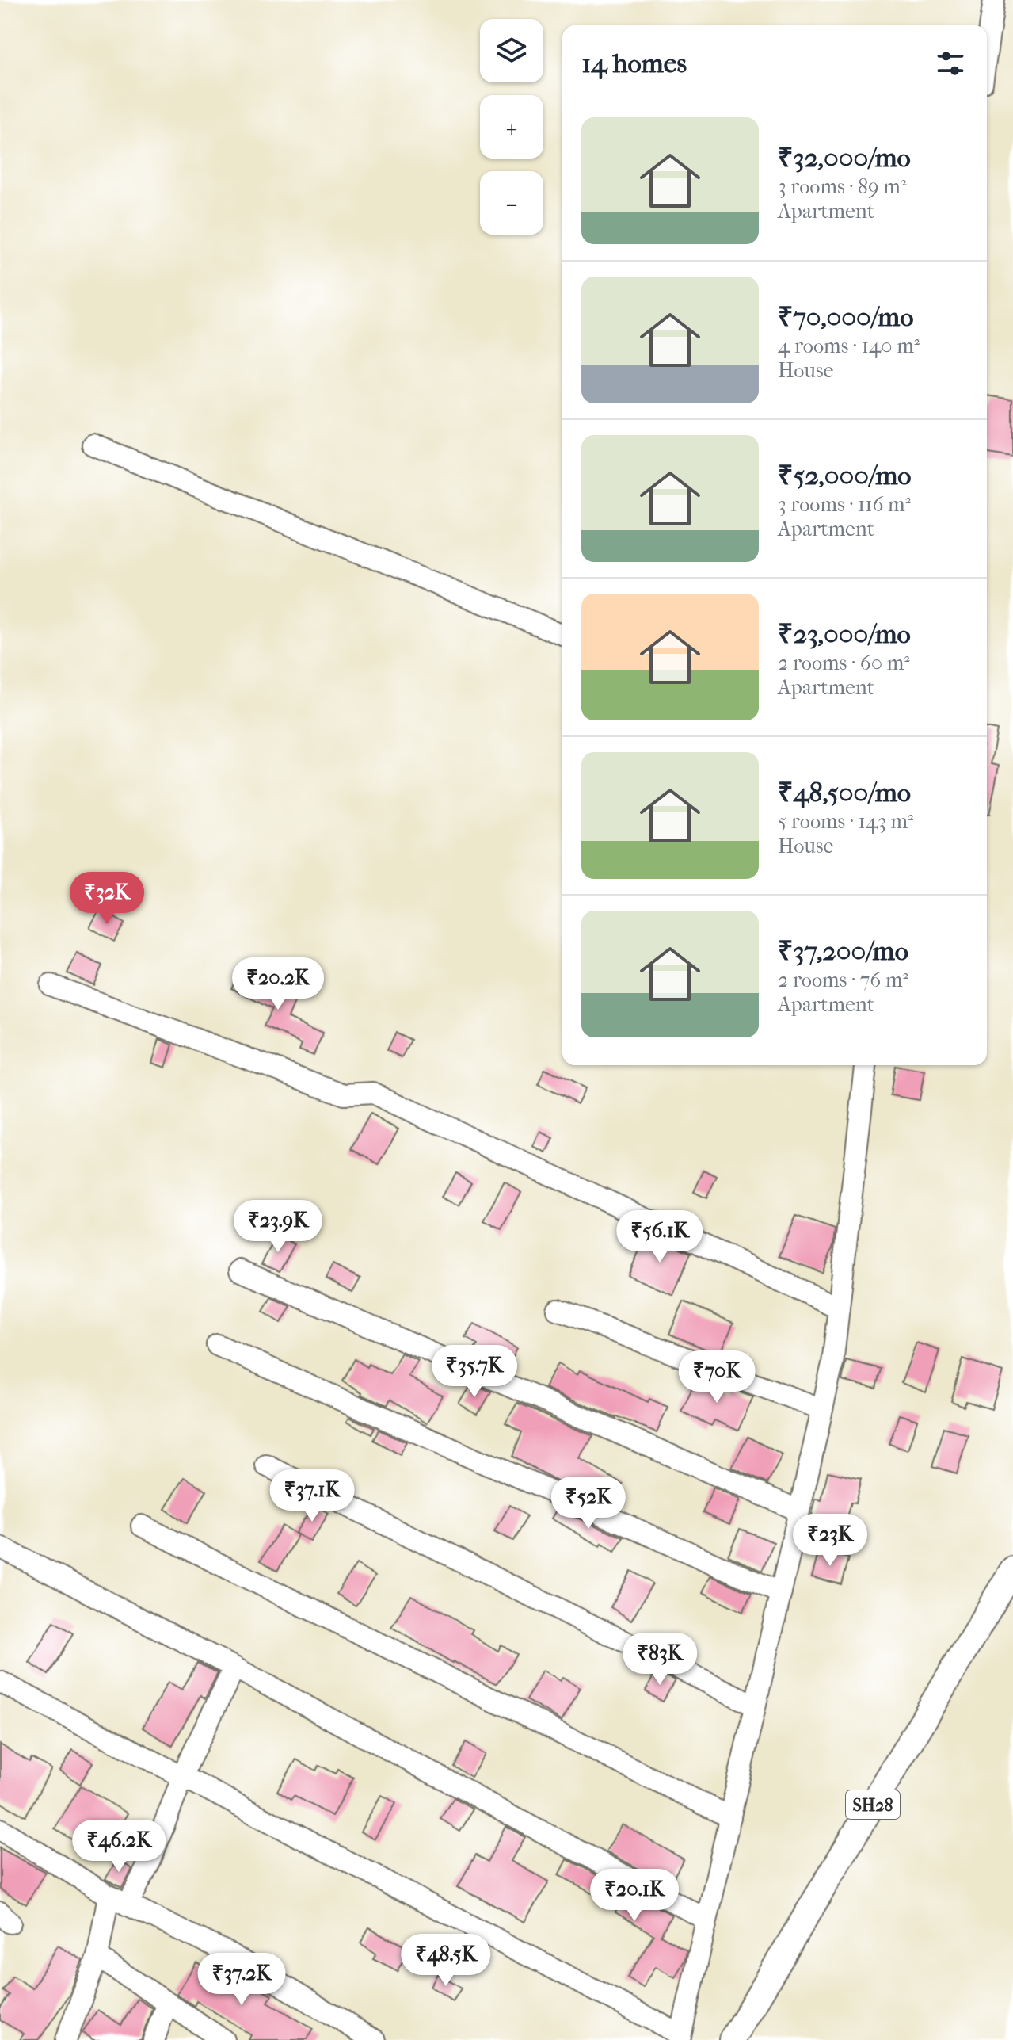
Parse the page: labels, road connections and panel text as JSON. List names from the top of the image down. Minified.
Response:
{"streets":{"main road":["SH28"]},"page":{"map_buttons":["+","−"],"heading":"14 homes","list":[{"name":"₹32,000/mo","note":"3 rooms · 89 m² · Apartment"},{"name":"₹70,000/mo","note":"4 rooms · 140 m² · House"},{"name":"₹52,000/mo","note":"3 rooms · 116 m² · Apartment"},{"name":"₹23,000/mo","note":"2 rooms · 60 m² · Apartment"},{"name":"₹48,500/mo","note":"5 rooms · 143 m² · House"},{"name":"₹37,200/mo","note":"2 rooms · 76 m² · Apartment"}],"price":["₹32K","₹20.2K","₹23.9K","₹56.1K","₹35.7K","₹70K","₹37.1K","₹52K","₹23K","₹83K","₹46.2K","₹20.1K","₹48.5K","₹37.2K"]}}
